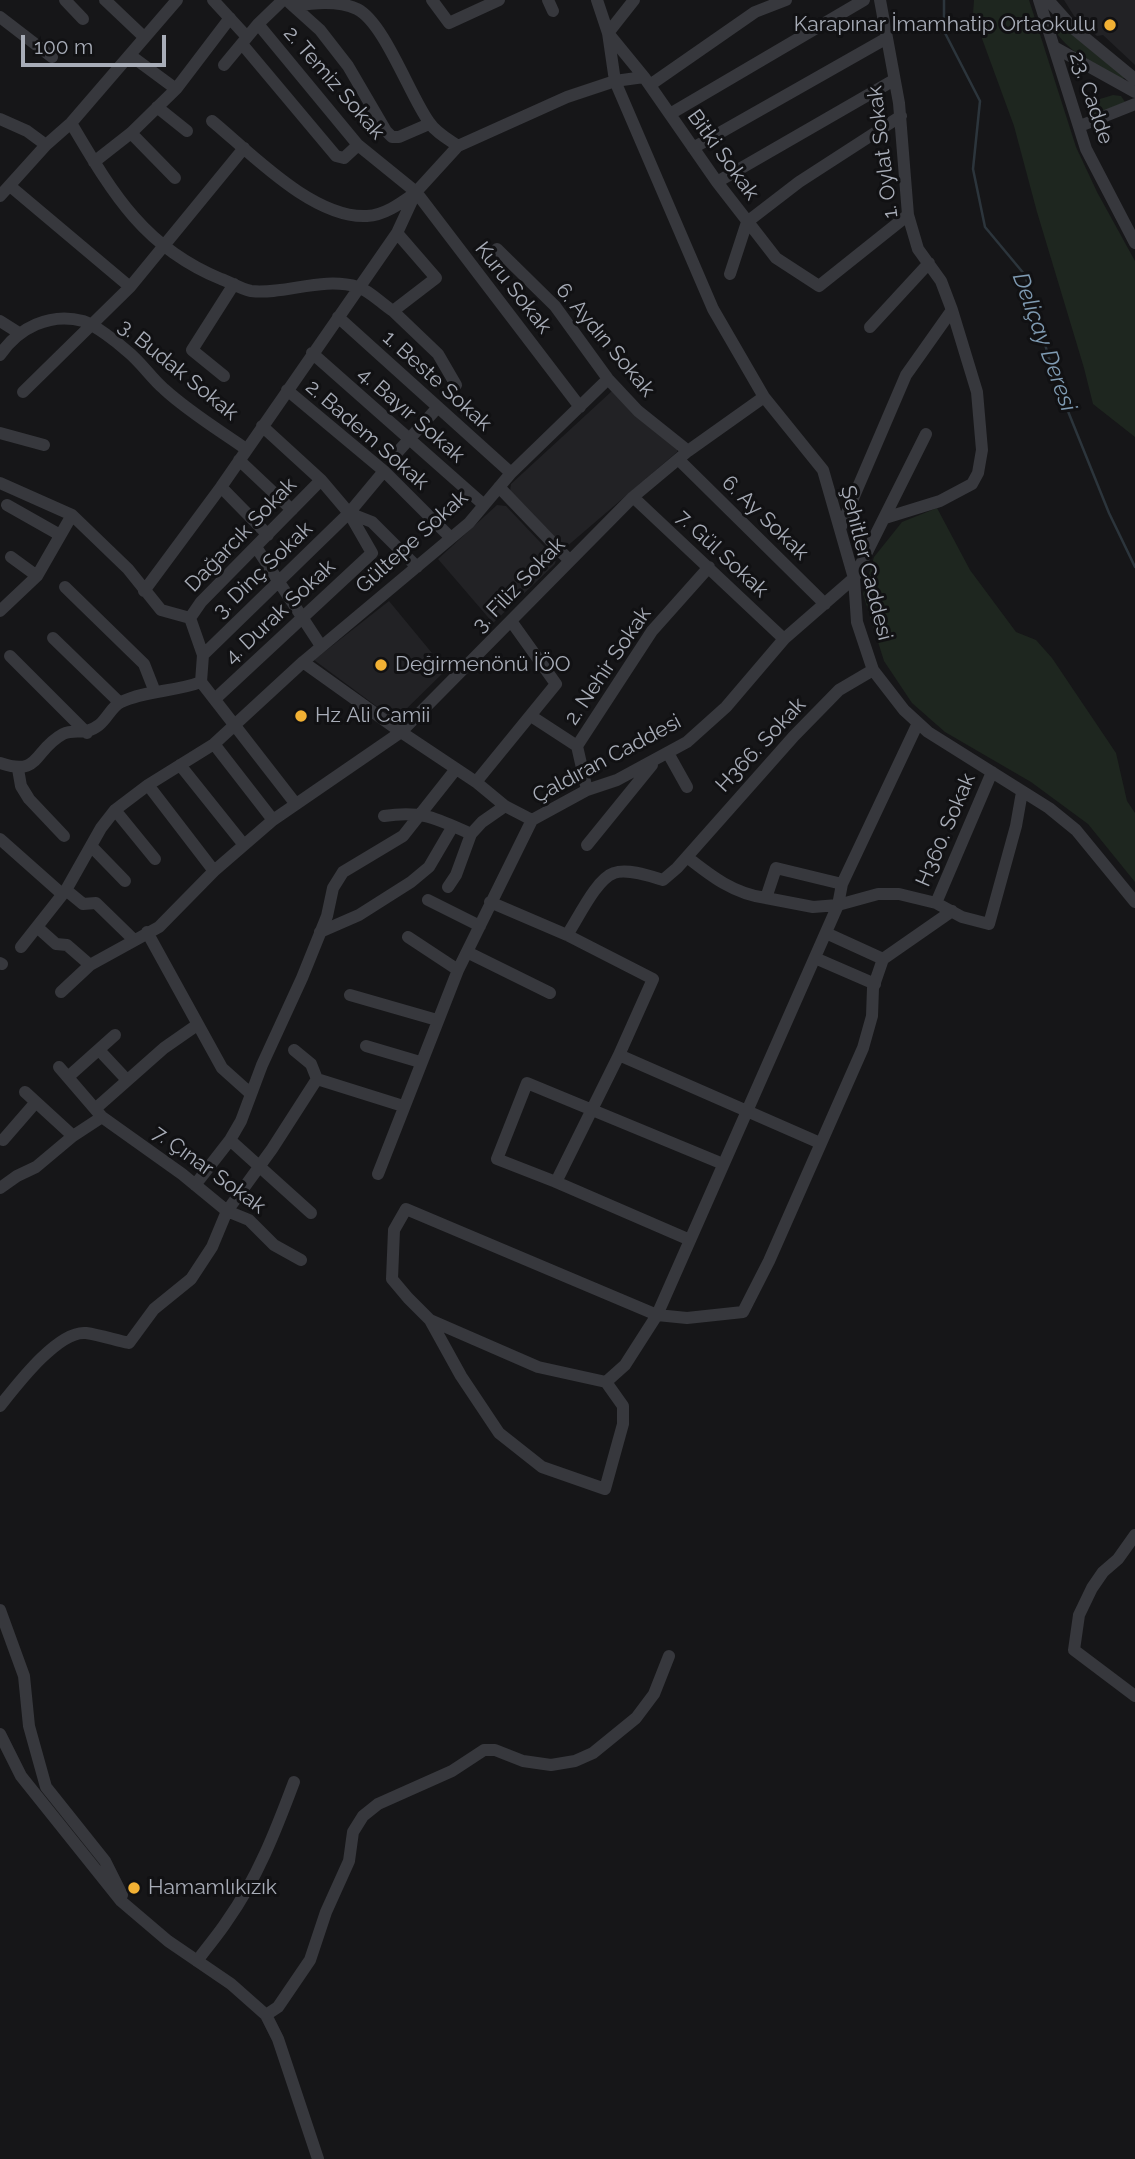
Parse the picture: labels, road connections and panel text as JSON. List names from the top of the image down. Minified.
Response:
{"streets":{"street":["2. Temiz Sokak","23. Cadde","1. Oylat Sokak","Bitki Sokak","Kuru Sokak","6. Aydın Sokak","3. Budak Sokak","1. Beste Sokak","4. Bayır Sokak","2. Badem Sokak","6. Ay Sokak","Dağarcık Sokak","Gültepe Sokak","7. Gül Sokak","Şehitler Caddesi","3. Dinç Sokak","3. Filiz Sokak","4. Durak Sokak","2. Nehir Sokak","H366. Sokak","Çaldıran Caddesi","H360. Sokak","7. Çınar Sokak"]},"crossings":[["2. Temiz Sokak","Kuru Sokak"],["1. Oylat Sokak","Bitki Sokak"],["Bitki Sokak","Şehitler Caddesi"],["Kuru Sokak","Gültepe Sokak"],["6. Aydın Sokak","6. Ay Sokak"],["6. Aydın Sokak","Gültepe Sokak"],["6. Aydın Sokak","3. Filiz Sokak"],["3. Budak Sokak","Dağarcık Sokak"],["1. Beste Sokak","Gültepe Sokak"],["4. Bayır Sokak","Gültepe Sokak"],["2. Badem Sokak","Gültepe Sokak"],["2. Badem Sokak","3. Dinç Sokak"],["6. Ay Sokak","3. Filiz Sokak"],["6. Ay Sokak","Çaldıran Caddesi"],["7. Gül Sokak","3. Filiz Sokak"],["7. Gül Sokak","2. Nehir Sokak"],["7. Gül Sokak","Çaldıran Caddesi"],["Şehitler Caddesi","3. Filiz Sokak"],["Şehitler Caddesi","H366. Sokak"],["Şehitler Caddesi","Çaldıran Caddesi"],["Şehitler Caddesi","H360. Sokak"],["3. Dinç Sokak","4. Durak Sokak"]],"water":["Deliçay Deresi"],"places":["Karapınar İmamhatip Ortaokulu","Değirmenönü İÖO","Hz Ali Camii","Hamamlıkızık"],"scale_bar":"100 m"}
